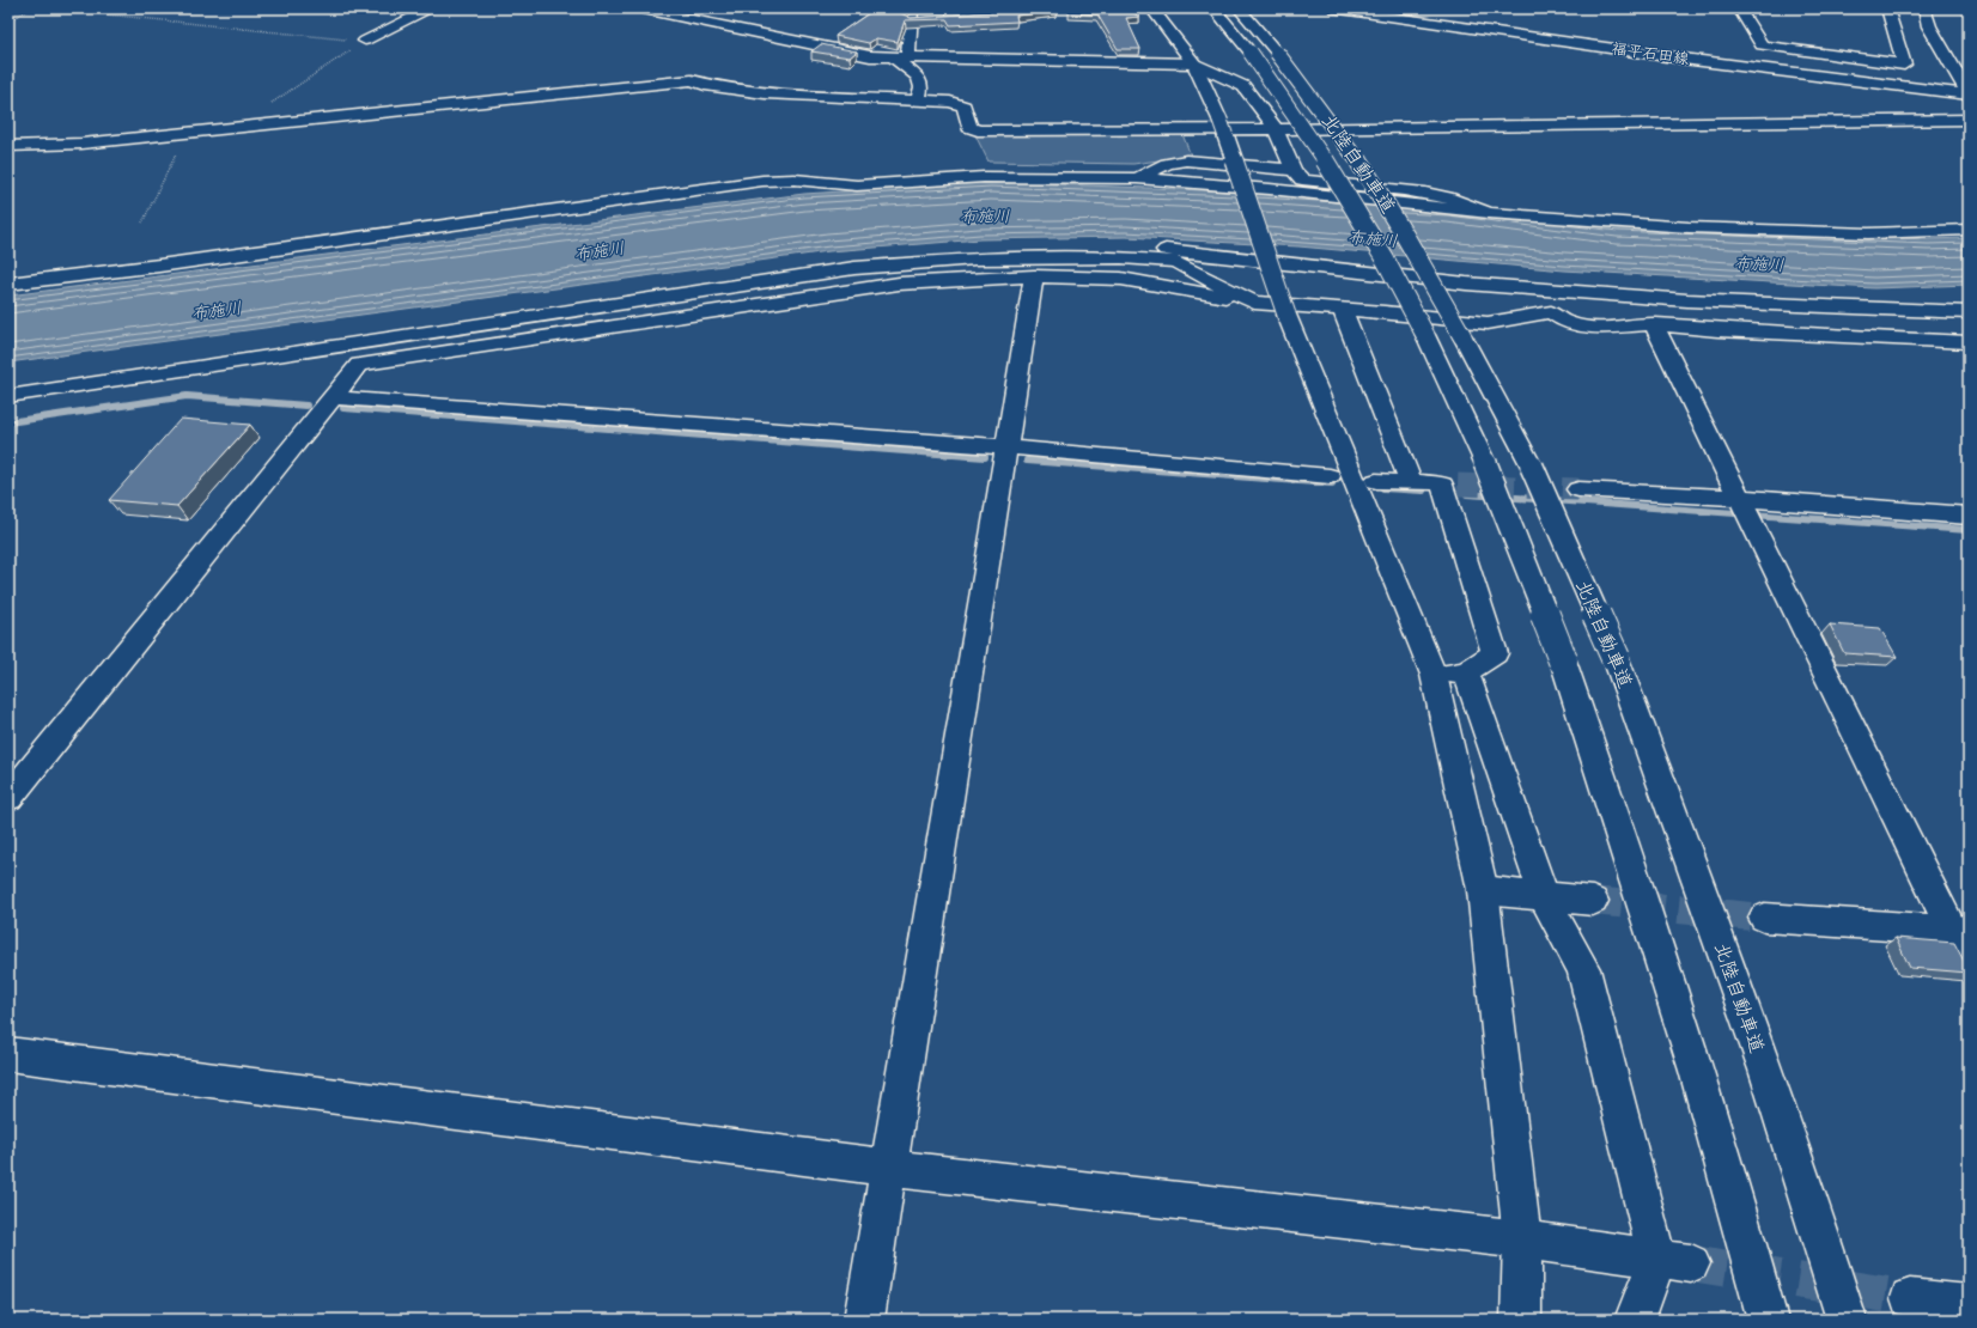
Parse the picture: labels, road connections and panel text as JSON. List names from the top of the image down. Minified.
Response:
{"streets":{"main road":["福平石田線","北陸自動車道"]},"water":["布施川"]}
